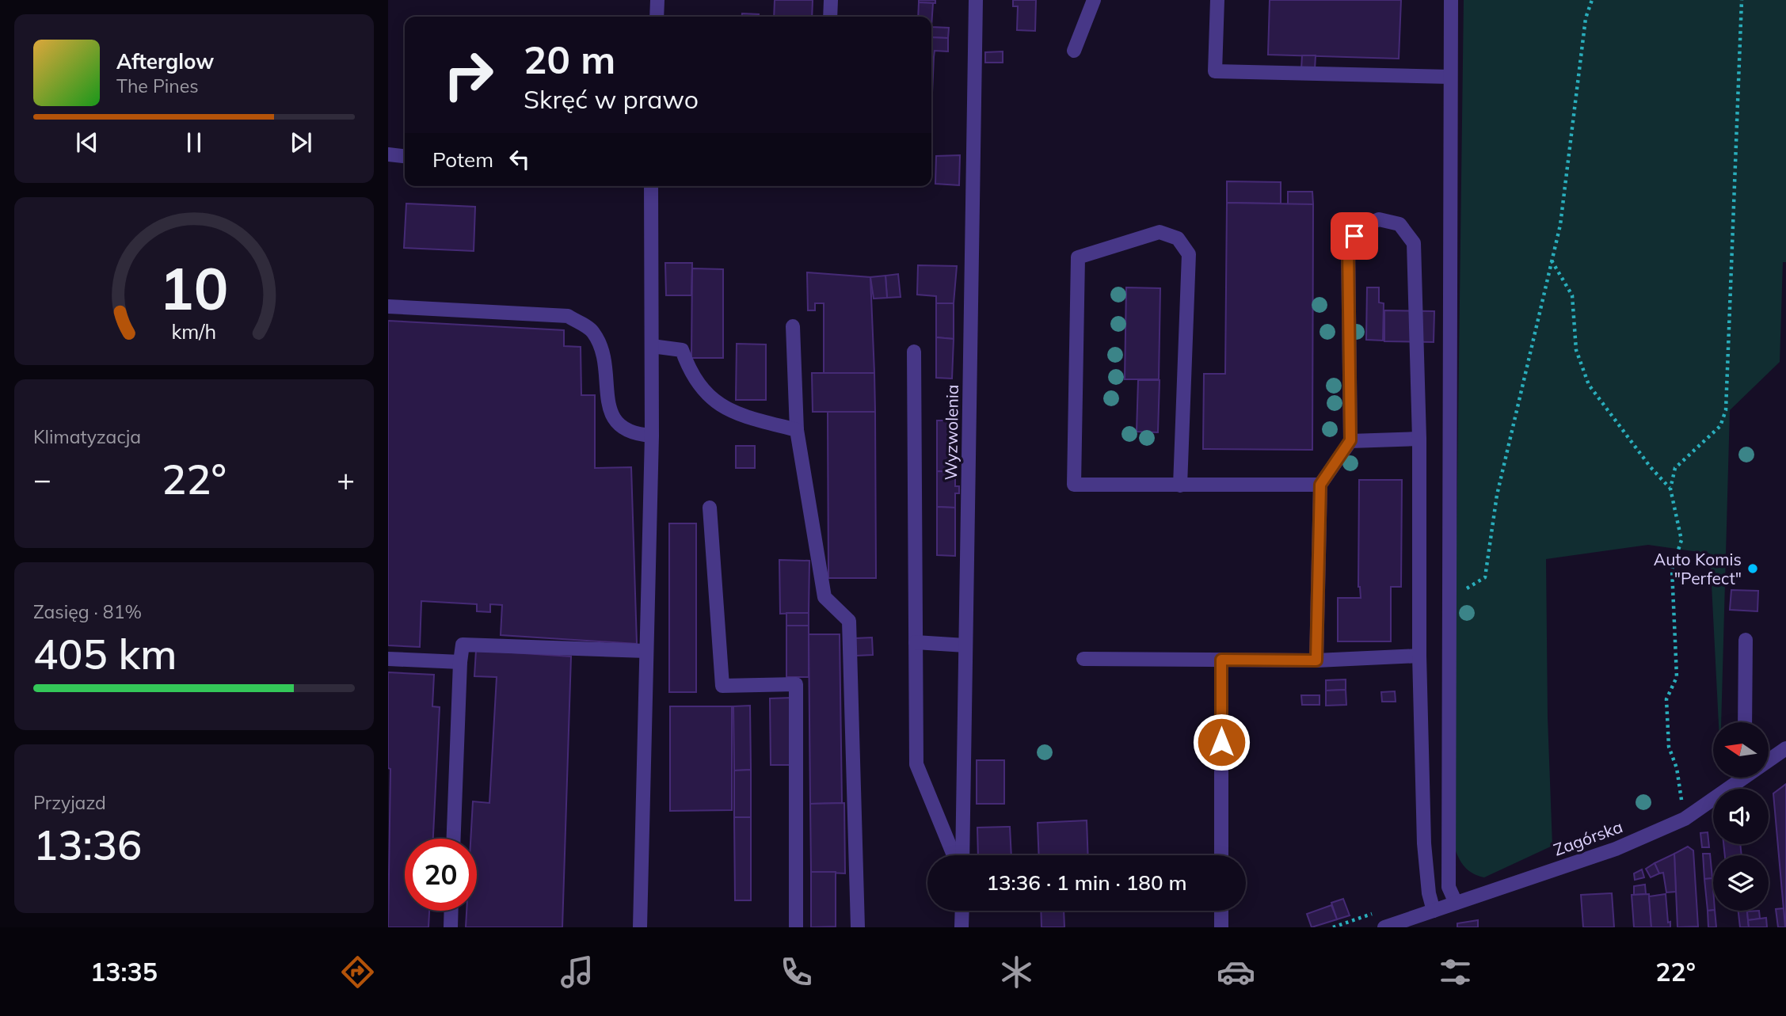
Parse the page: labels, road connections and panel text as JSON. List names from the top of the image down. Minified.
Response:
{"streets":{"street":["Wyzwolenia","Zagórska"]},"places":["Auto Komis \"Perfect\""],"north":"left","page":{"turn":["20 m","Skręć w prawo"],"song":["Afterglow","The Pines"],"then":"Potem","tile":["Klimatyzacja",["Zasięg · 81%","405 km"],["Przyjazd","13:36"]],"heat":["−","22°","+"],"limit":"20","trip":"13:36 · 1 min · 180 m","tabs":["13:35","22°"],"gauge":["10","km/h"]}}
